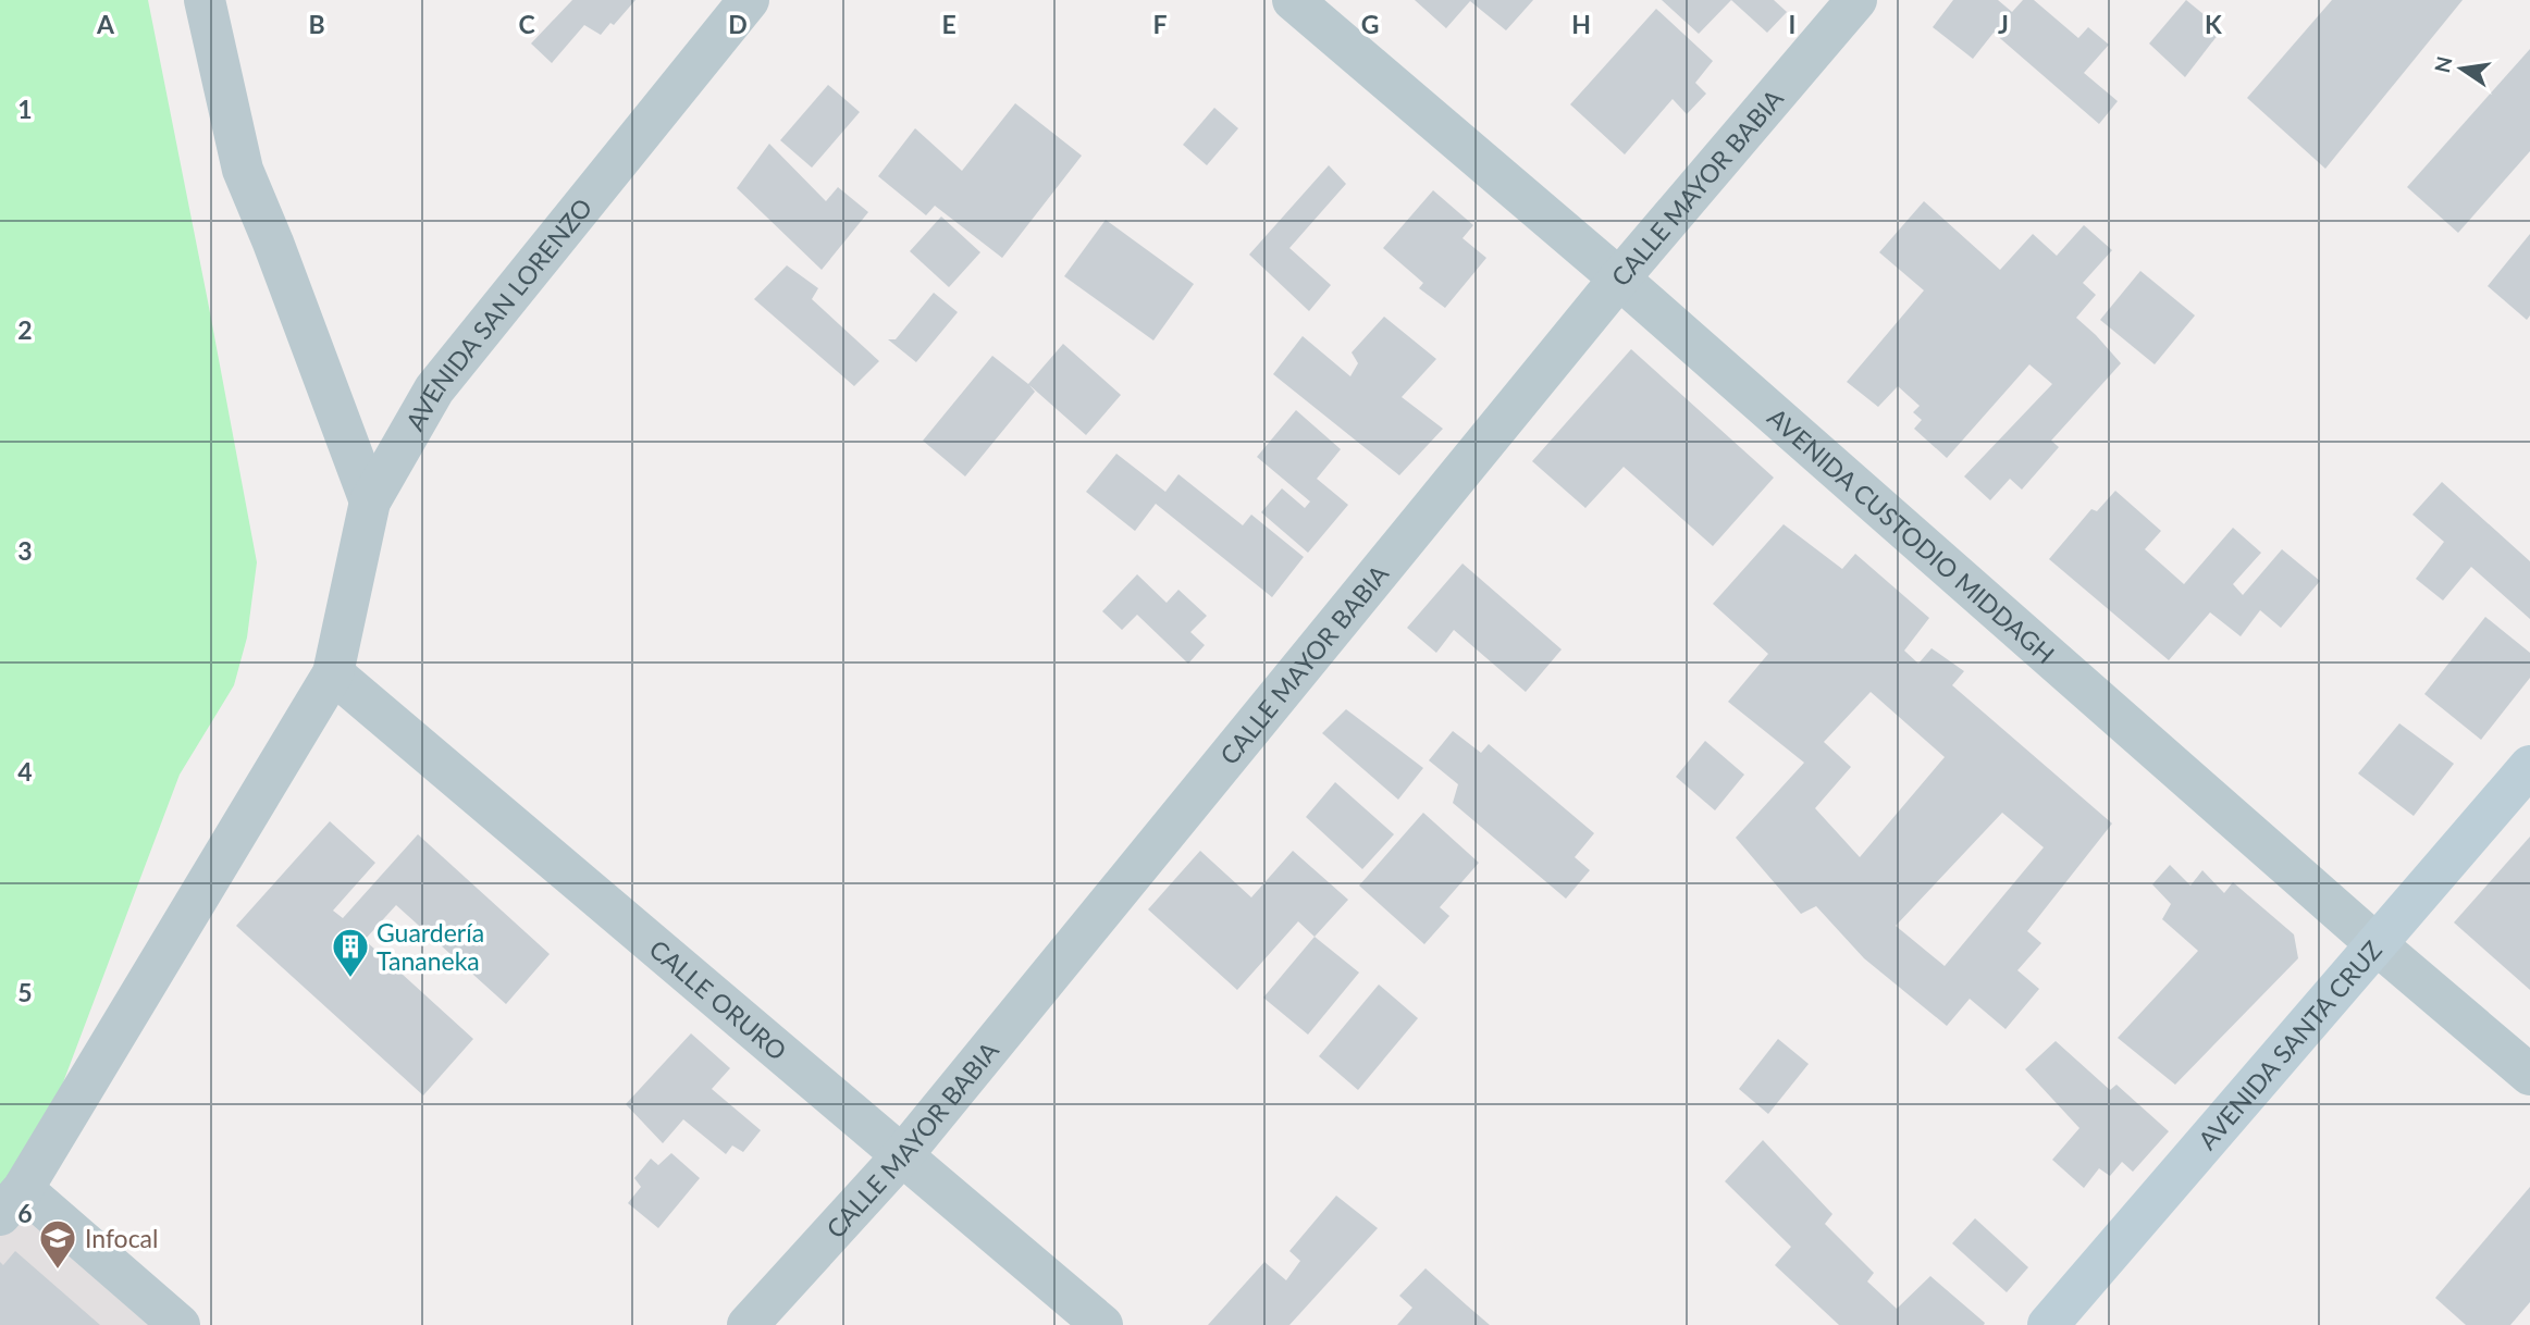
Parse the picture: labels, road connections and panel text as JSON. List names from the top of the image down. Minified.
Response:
{"streets":{"main road":["AVENIDA SANTA CRUZ"],"street":["CALLE MAYOR BABIA","AVENIDA SAN LORENZO","AVENIDA CUSTODIO MIDDAGH","CALLE ORURO"]},"crossings":[["CALLE MAYOR BABIA","AVENIDA CUSTODIO MIDDAGH"],["CALLE MAYOR BABIA","CALLE ORURO"],["AVENIDA SAN LORENZO","CALLE ORURO"],["AVENIDA CUSTODIO MIDDAGH","AVENIDA SANTA CRUZ"]],"places":{"building":["Guardería Tananeka"],"school or university":["Infocal"]},"north":"left","grid":{"columns":["A","B","C","D","E","F","G","H","I","J","K"],"rows":["1","2","3","4","5","6"]}}
